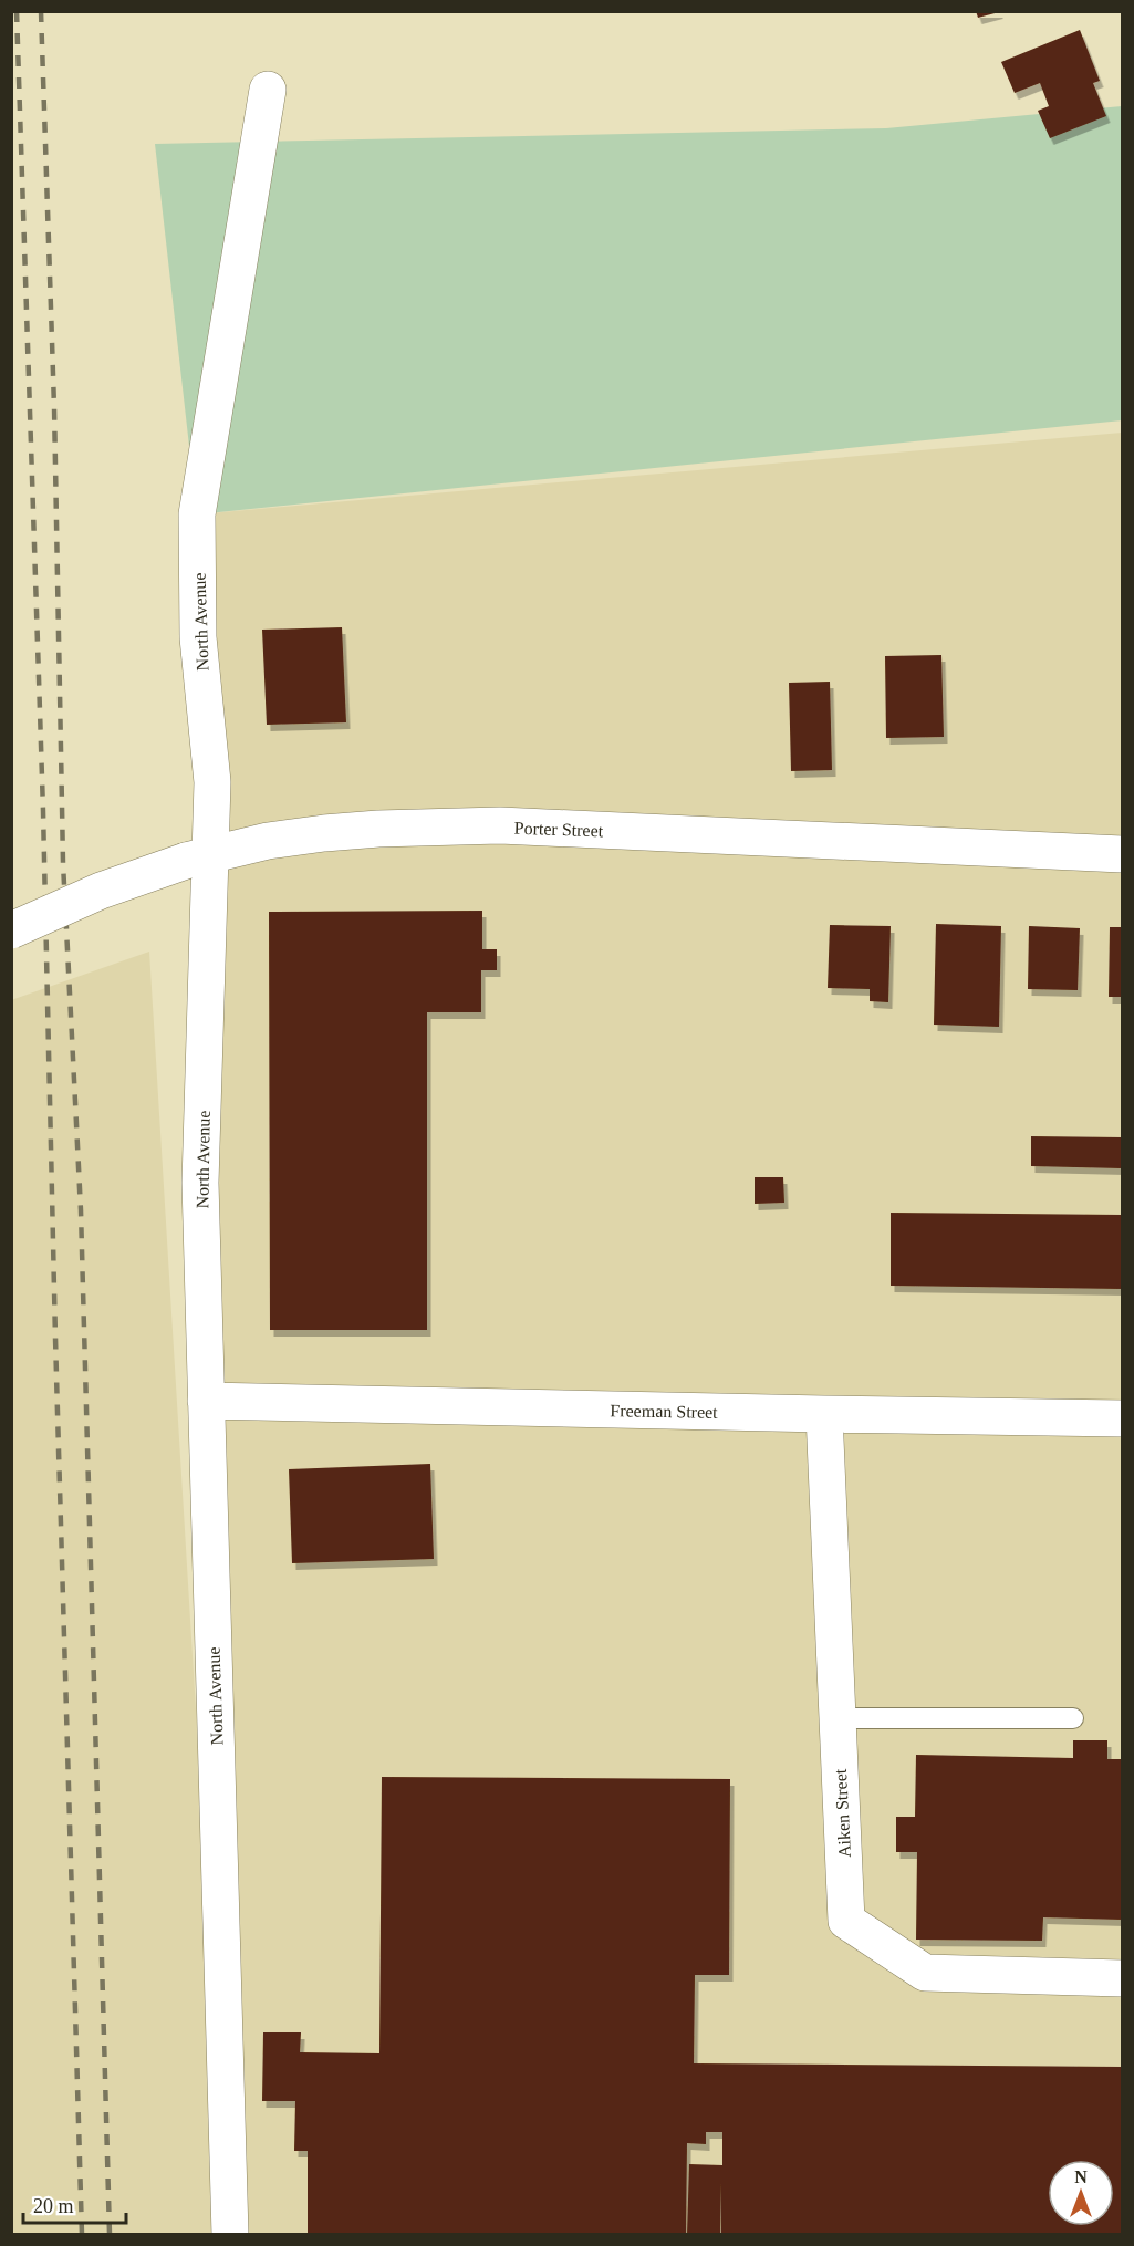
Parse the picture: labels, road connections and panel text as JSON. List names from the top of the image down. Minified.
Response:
{"streets":{"street":["North Avenue","Porter Street","Freeman Street","Aiken Street"]},"crossings":[["North Avenue","Porter Street"],["North Avenue","Freeman Street"],["Freeman Street","Aiken Street"]],"scale_bar":"20 m","north":"top"}
